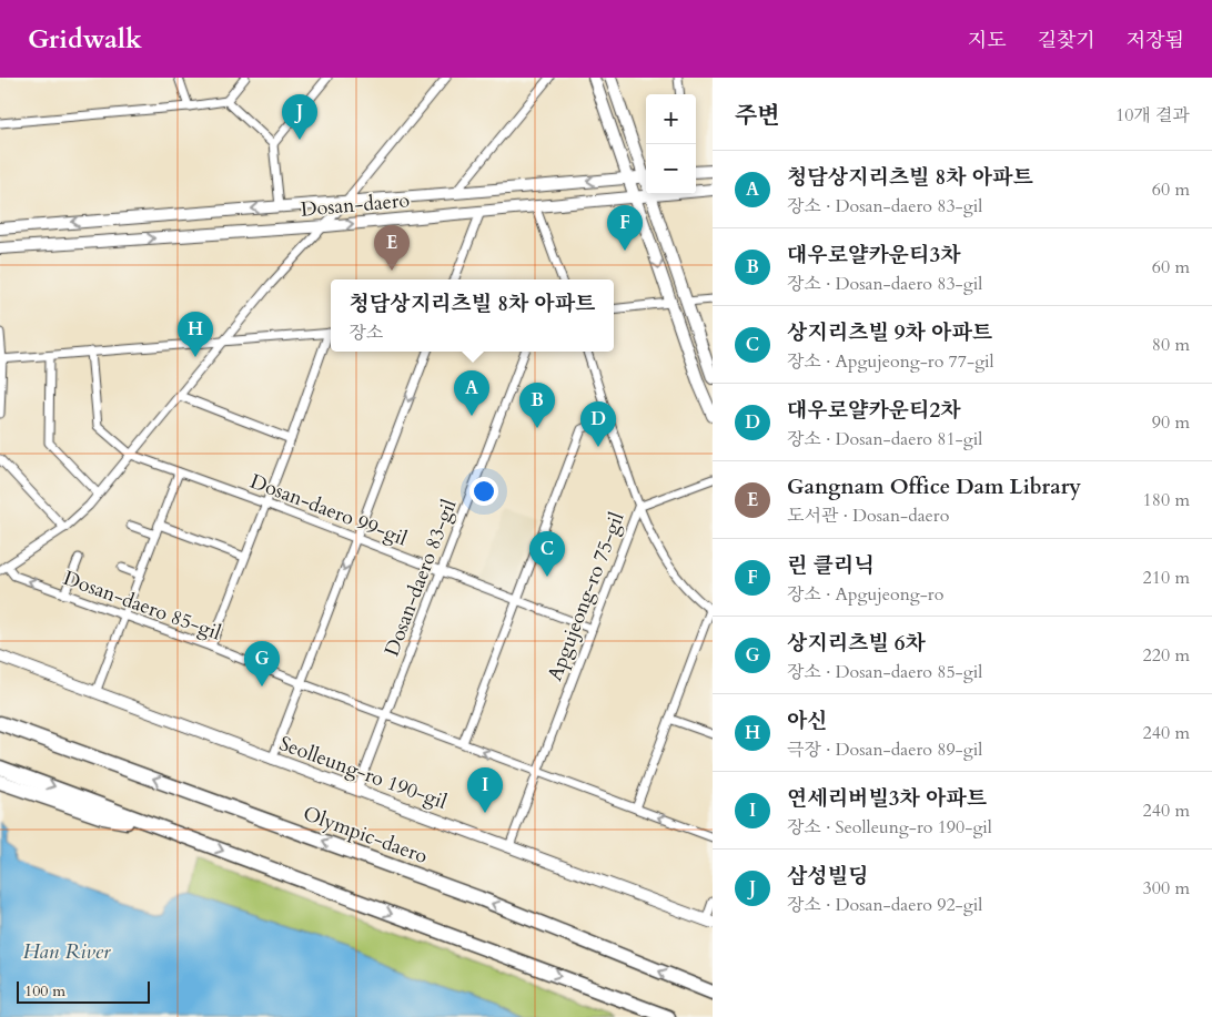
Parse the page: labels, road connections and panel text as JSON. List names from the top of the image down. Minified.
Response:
{"streets":{"highway":["Olympic-daero"],"main road":["Dosan-daero","Seolleung-ro 190-gil"],"street":["Dosan-daero 99-gil","Dosan-daero 83-gil","Apgujeong-ro 75-gil","Dosan-daero 85-gil"]},"crossings":[["Dosan-daero 99-gil","Dosan-daero 83-gil"],["Dosan-daero 99-gil","Apgujeong-ro 75-gil"],["Dosan-daero 83-gil","Seolleung-ro 190-gil"],["Apgujeong-ro 75-gil","Seolleung-ro 190-gil"]],"water":["Han River"],"scale_bar":"100 m","page":{"header":"Gridwalk","nav":["지도","길찾기","저장됨"],"heading":["주변","10개 결과"],"map_buttons":["+","−"],"pins":["J","F","E","H","A","B","D","C","G","I"],"list":[{"mark":"A","name":"청담상지리츠빌 8차 아파트","note":"장소 · Dosan-daero 83-gil","value":"60 m"},{"mark":"B","name":"대우로얄카운티3차","note":"장소 · Dosan-daero 83-gil","value":"60 m"},{"mark":"C","name":"상지리츠빌 9차 아파트","note":"장소 · Apgujeong-ro 77-gil","value":"80 m"},{"mark":"D","name":"대우로얄카운티2차","note":"장소 · Dosan-daero 81-gil","value":"90 m"},{"mark":"E","name":"Gangnam Office Dam Library","note":"도서관 · Dosan-daero","value":"180 m"},{"mark":"F","name":"린 클리닉","note":"장소 · Apgujeong-ro","value":"210 m"},{"mark":"G","name":"상지리츠빌 6차","note":"장소 · Dosan-daero 85-gil","value":"220 m"},{"mark":"H","name":"아신","note":"극장 · Dosan-daero 89-gil","value":"240 m"},{"mark":"I","name":"연세리버빌3차 아파트","note":"장소 · Seolleung-ro 190-gil","value":"240 m"},{"mark":"J","name":"삼성빌딩","note":"장소 · Dosan-daero 92-gil","value":"300 m"}],"popup":["청담상지리츠빌 8차 아파트","장소"],"scale":"100 m"}}
